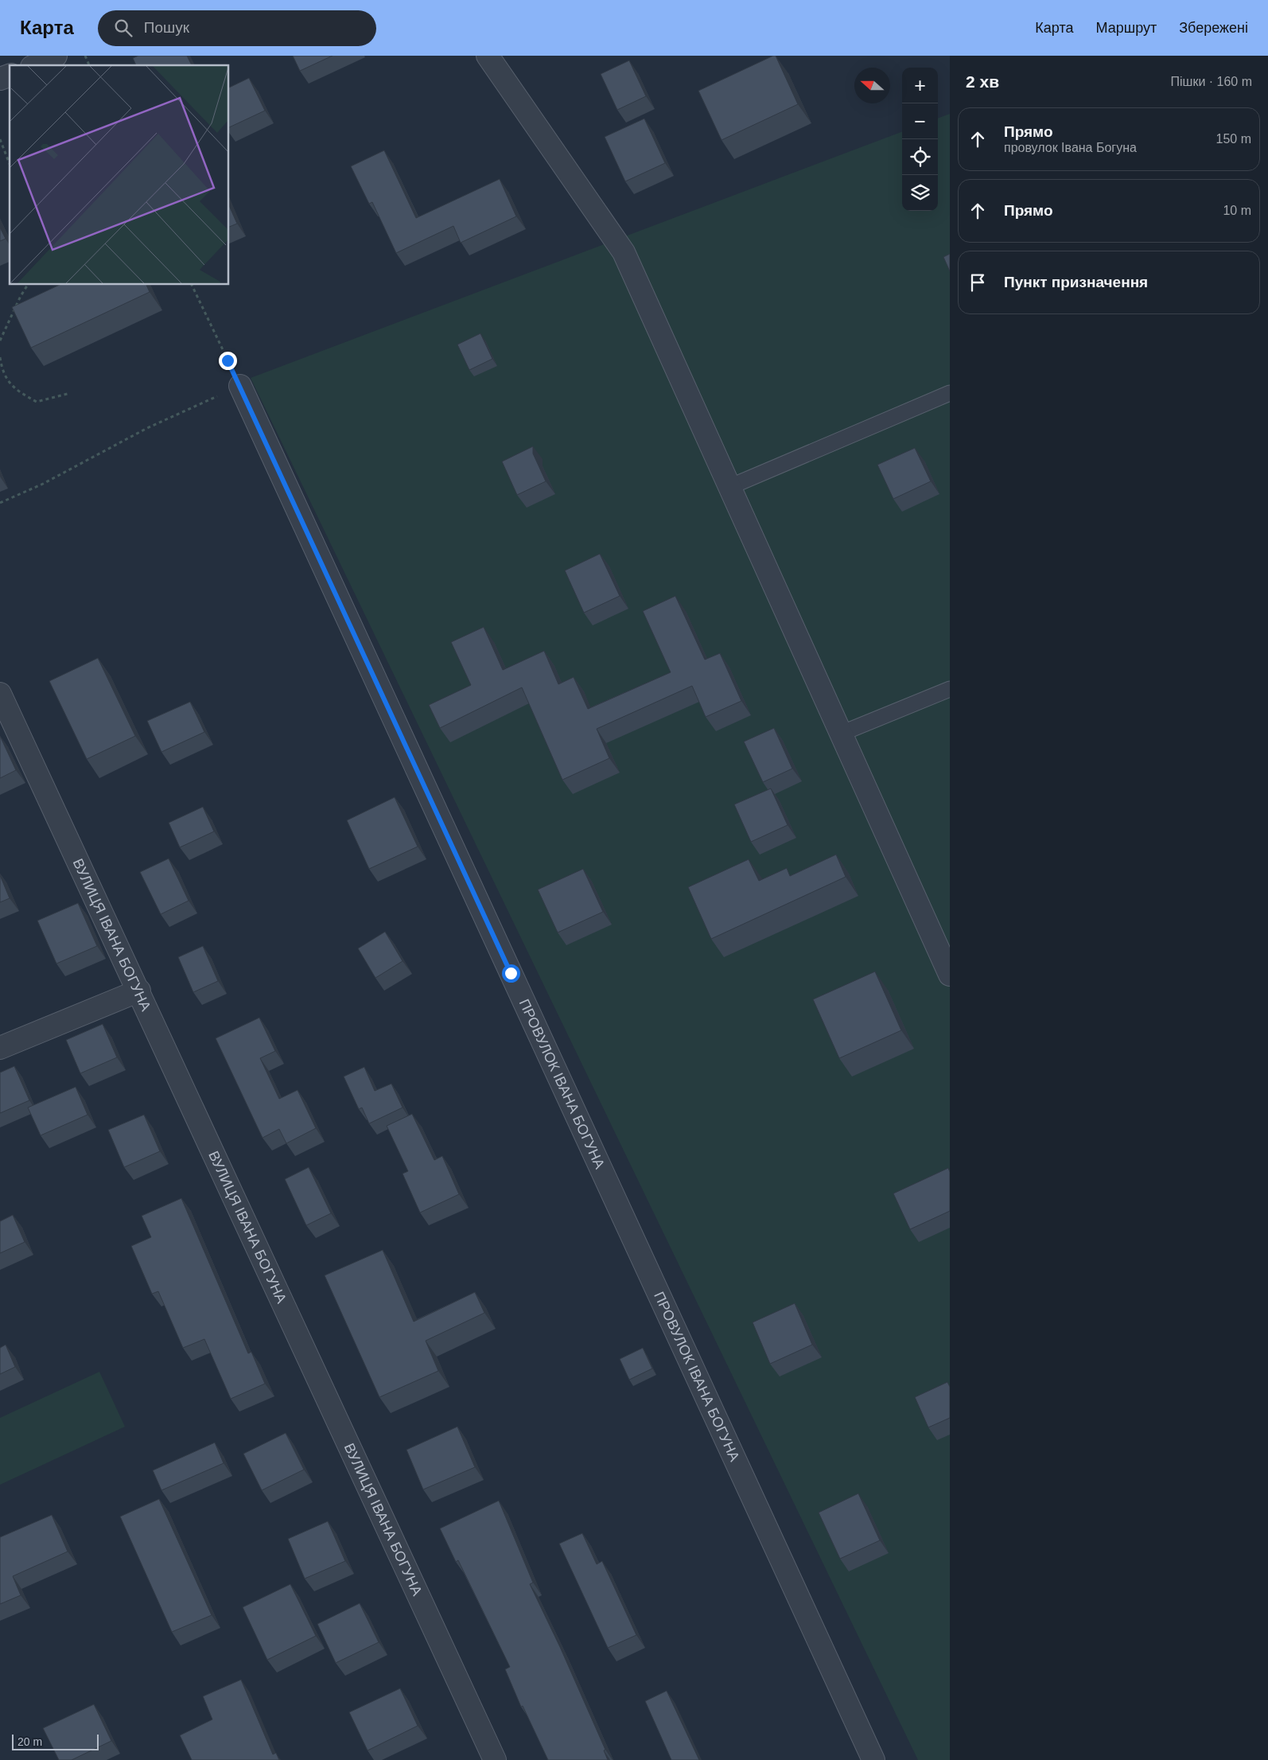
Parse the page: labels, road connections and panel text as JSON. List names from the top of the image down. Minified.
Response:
{"streets":{"street":["ВУЛИЦЯ ІВАНА БОГУНА","ПРОВУЛОК ІВАНА БОГУНА"]},"scale_bar":"20 m","north":"left","page":{"header":"Карта","search":"Пошук","nav":["Карта","Маршрут","Збережені"],"heading":["2 хв","Пішки · 160 m"],"map_buttons":["+","−"],"list":[["Прямо","провулок Івана Богуна","150 m"],["Прямо","10 m"],"Пункт призначення"],"scale":"20 m"}}
